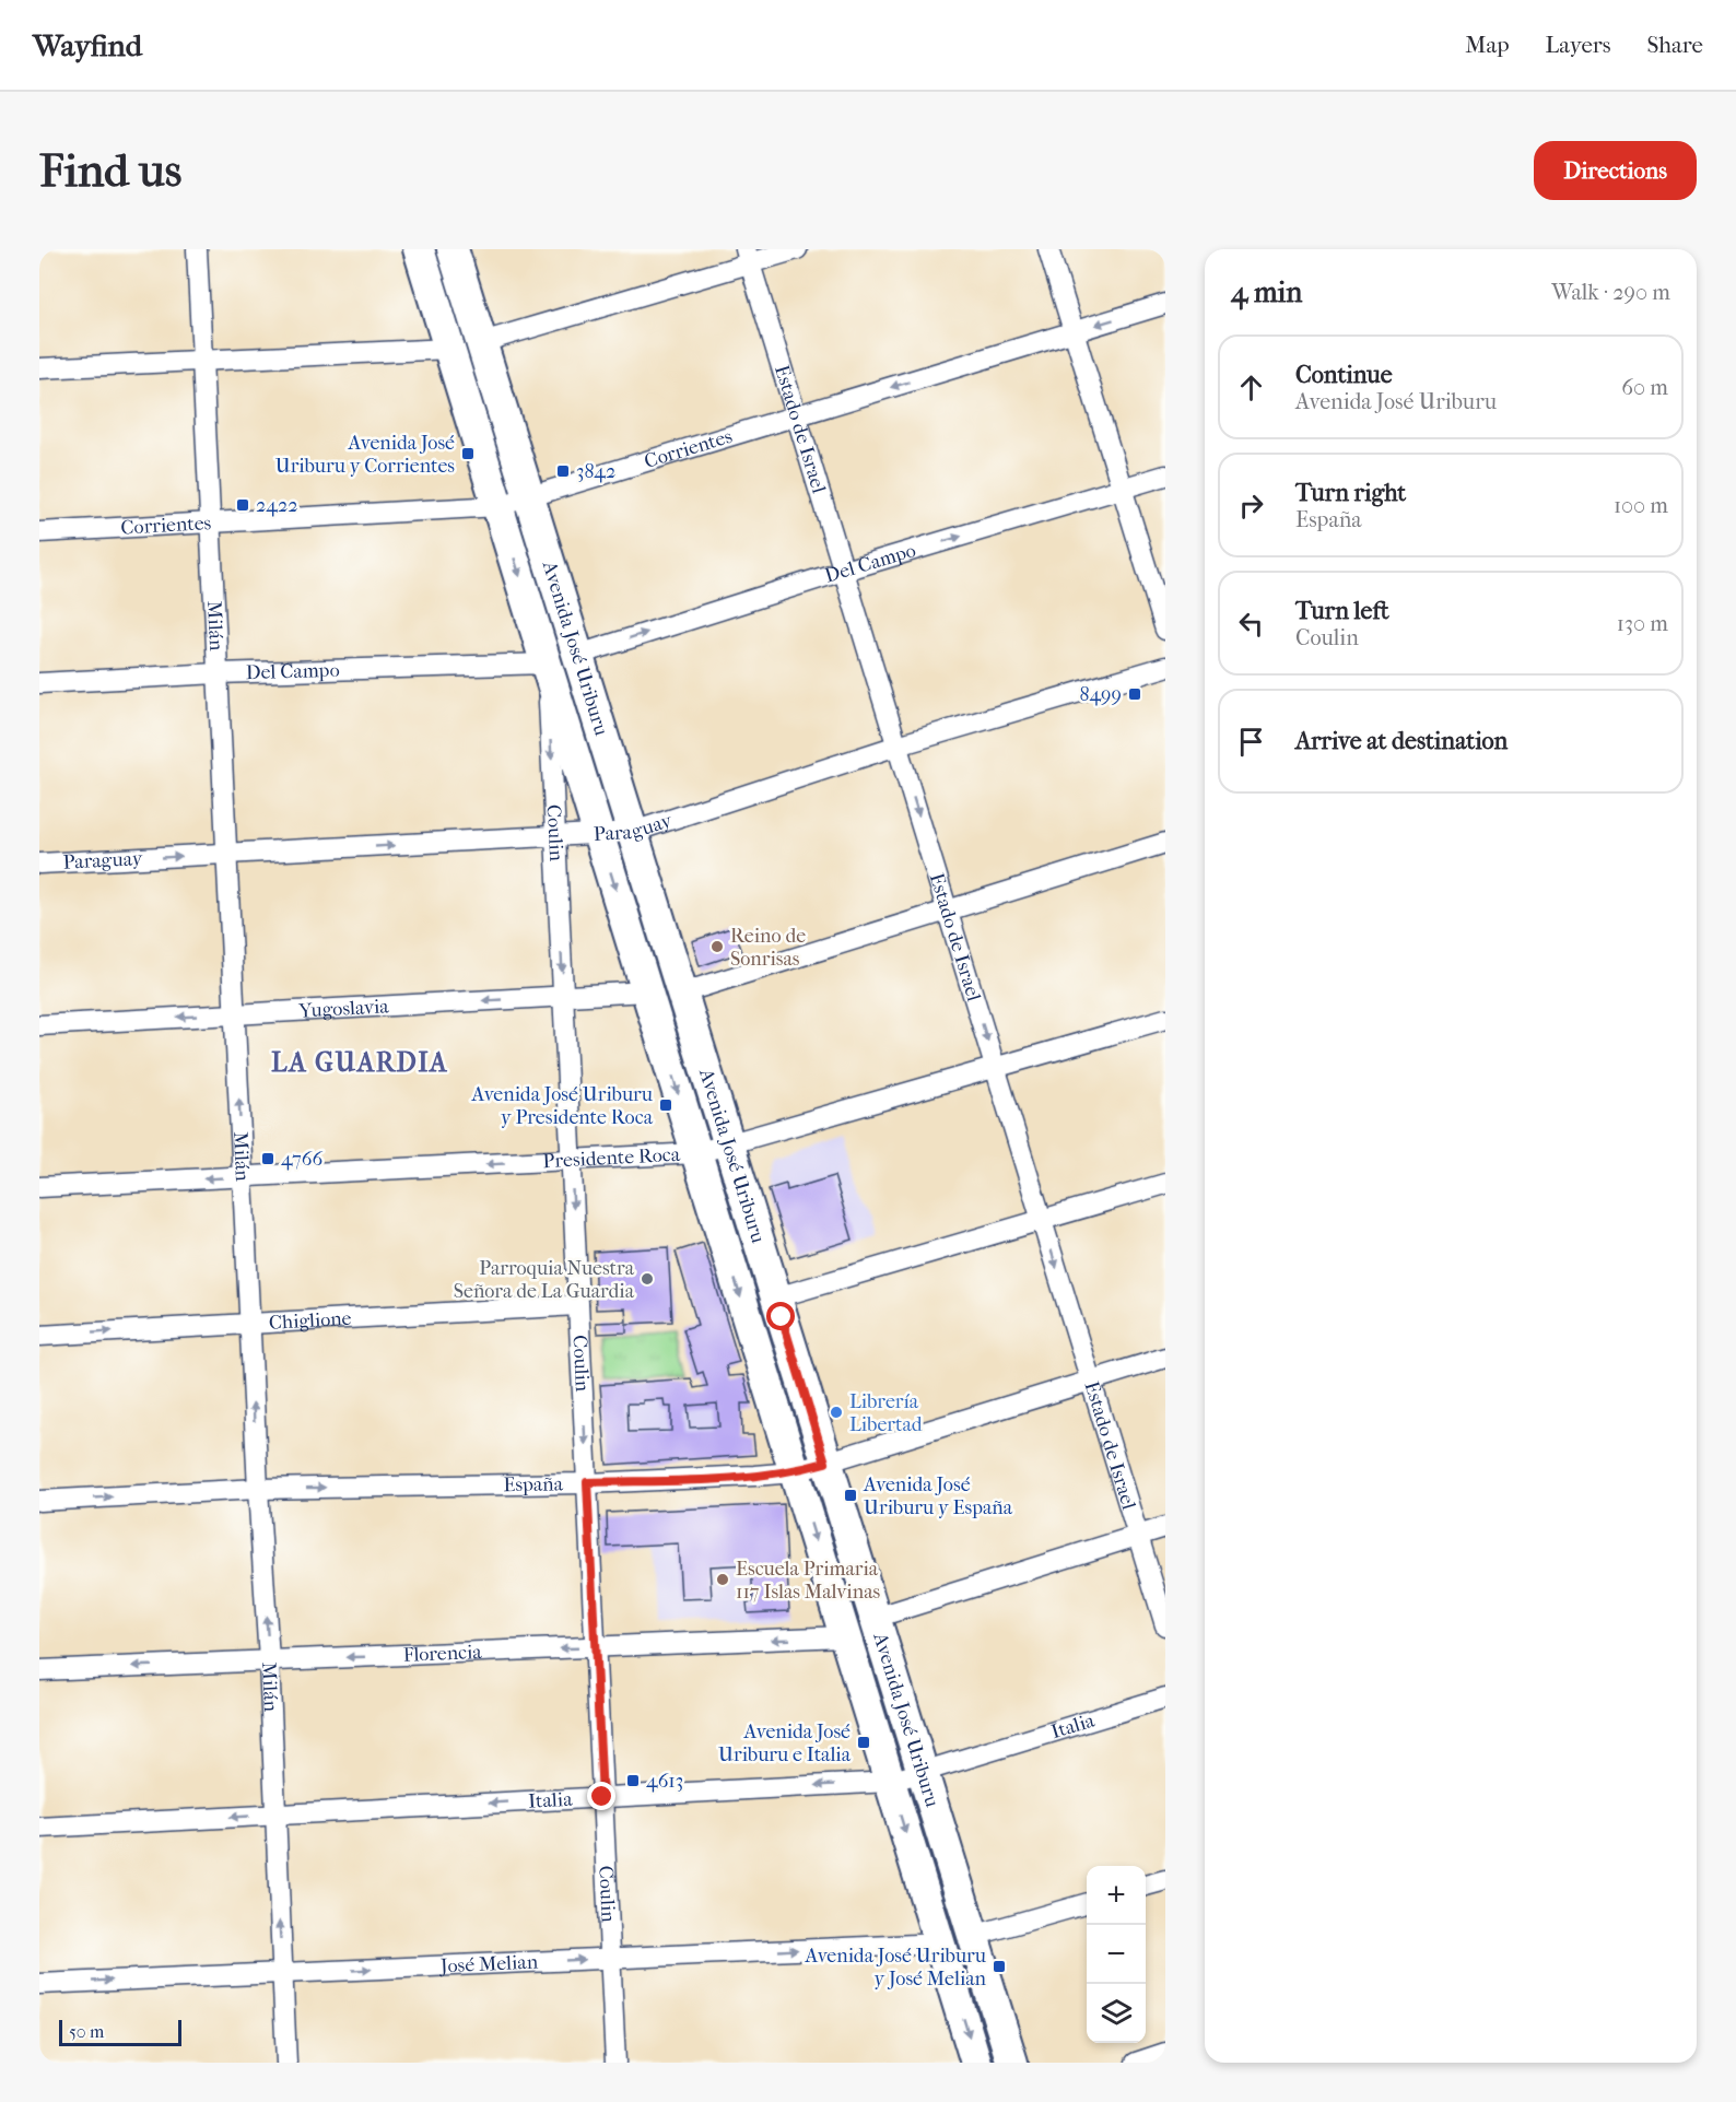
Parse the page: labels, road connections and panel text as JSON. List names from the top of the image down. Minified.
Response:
{"streets":{"main road":["Avenida José Uriburu"],"street":["Estado de Israel","Corrientes","Del Campo","Milán","Paraguay","Coulin","Yugoslavia","Presidente Roca","Chiglione","España","Florencia","Italia","José Melian"]},"crossings":[["Estado de Israel","Corrientes"],["Estado de Israel","Del Campo"],["Estado de Israel","Paraguay"],["Estado de Israel","Presidente Roca"],["Estado de Israel","España"],["Corrientes","Milán"],["Corrientes","Avenida José Uriburu"],["Del Campo","Milán"],["Del Campo","Avenida José Uriburu"],["Del Campo","Coulin"],["Milán","Paraguay"],["Milán","Yugoslavia"],["Milán","Presidente Roca"],["Milán","Chiglione"],["Milán","España"],["Milán","Florencia"],["Milán","Italia"],["Milán","José Melian"],["Avenida José Uriburu","Paraguay"],["Avenida José Uriburu","Coulin"],["Avenida José Uriburu","Yugoslavia"],["Avenida José Uriburu","Presidente Roca"],["Avenida José Uriburu","España"],["Avenida José Uriburu","Florencia"],["Avenida José Uriburu","Italia"],["Avenida José Uriburu","José Melian"],["Paraguay","Coulin"],["Coulin","Yugoslavia"],["Coulin","Presidente Roca"],["Coulin","Chiglione"],["Coulin","España"],["Coulin","Florencia"],["Coulin","Italia"],["Coulin","José Melian"]],"one_way":["Estado de Israel","Del Campo","Milán","Paraguay","Coulin","Yugoslavia","Presidente Roca","Chiglione","España","Florencia","Italia","José Melian"],"districts":["LA GUARDIA"],"places":{"transit":["Avenida José Uriburu y Corrientes","3842","2422","8499","Avenida José Uriburu y Presidente Roca","4766","Avenida José Uriburu y España","Avenida José Uriburu e Italia","4613","Avenida José Uriburu y José Melian"],"other":["Reino de Sonrisas","Parroquia Nuestra Señora de La Guardia","Librería Libertad","Escuela Primaria 117 Islas Malvinas"]},"scale_bar":"50 m","page":{"header":"Wayfind","nav":["Map","Layers","Share"],"buttons":"Directions","title":"Find us","heading":["4 min","Walk · 290 m"],"list":[["Continue","Avenida José Uriburu","60 m"],["Turn right","España","100 m"],["Turn left","Coulin","130 m"],"Arrive at destination"],"map_buttons":["+","−"],"scale":"50 m"}}
